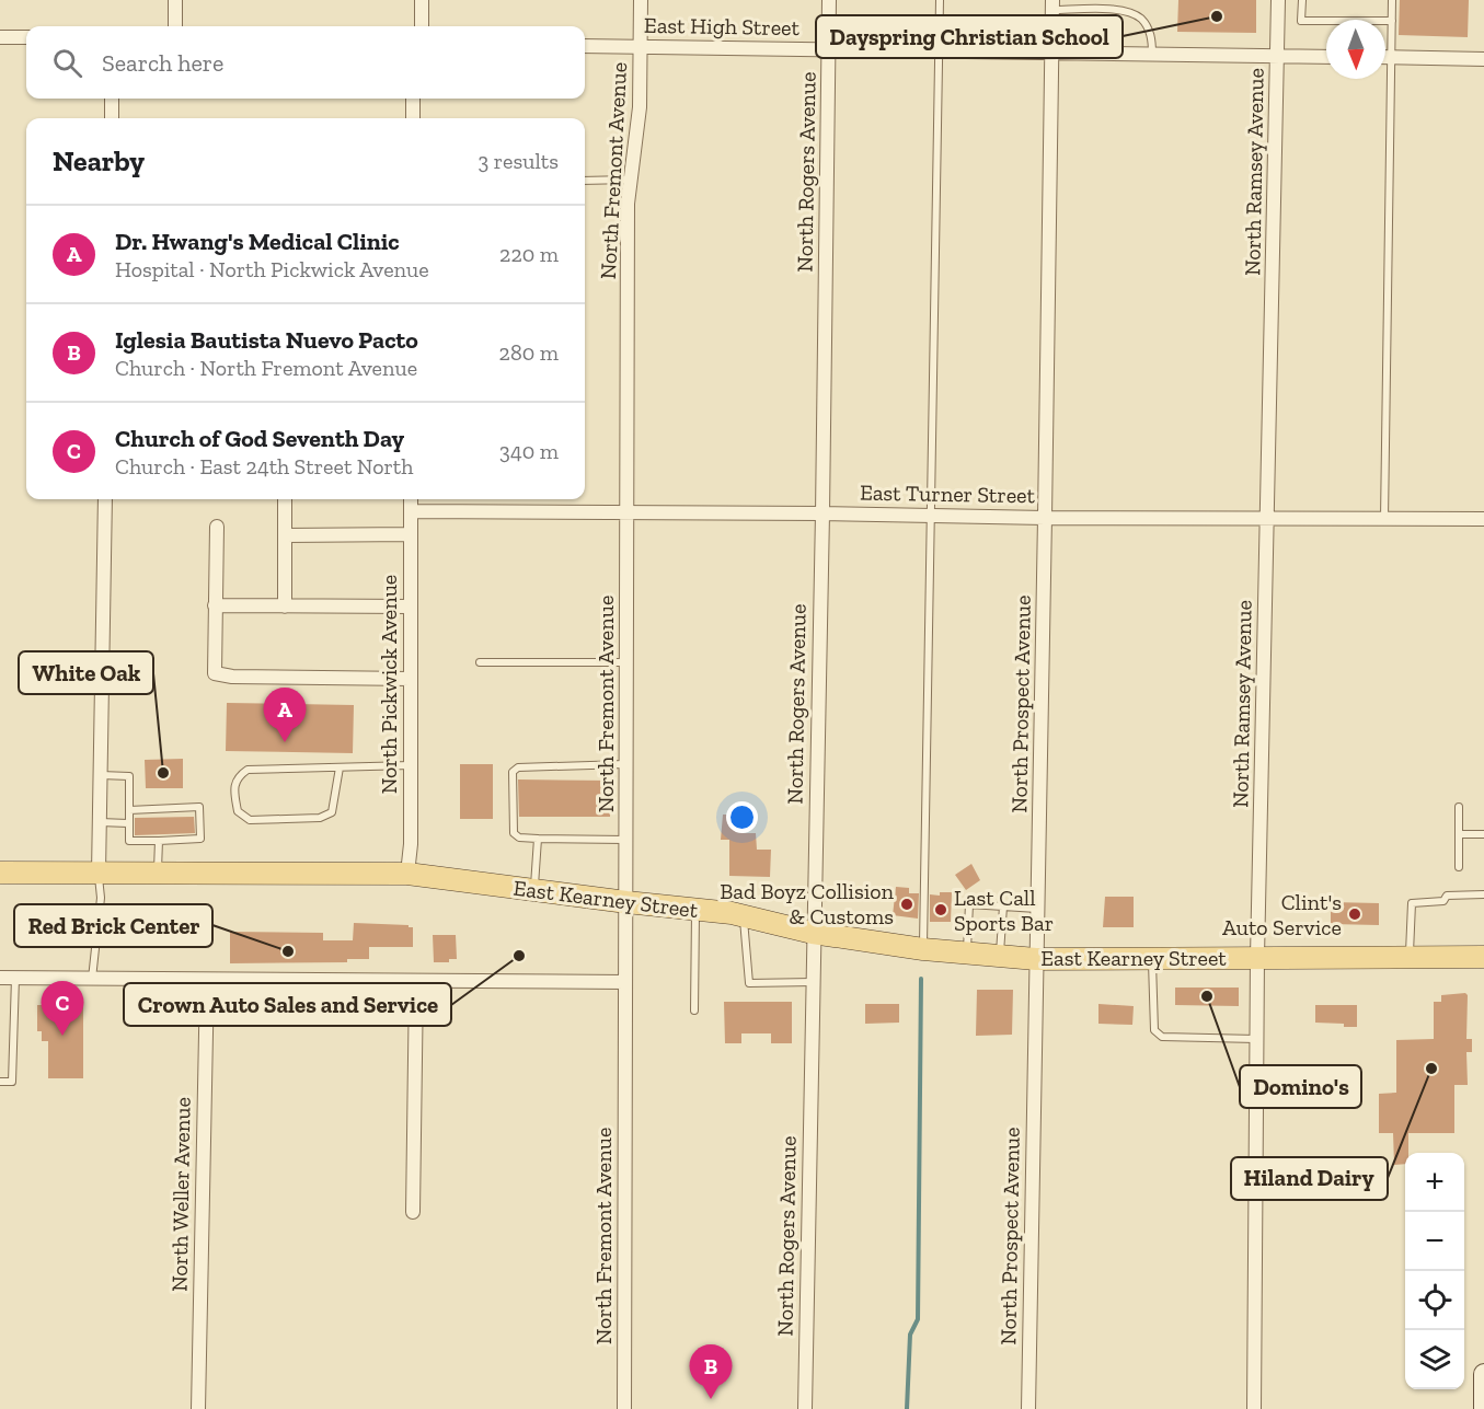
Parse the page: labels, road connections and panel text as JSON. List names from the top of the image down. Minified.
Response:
{"streets":{"main road":["East Kearney Street"],"street":["East High Street","North Fremont Avenue","North Rogers Avenue","North Ramsey Avenue","East Turner Street","North Pickwick Avenue","North Prospect Avenue","North Weller Avenue"]},"crossings":[["East High Street","North Fremont Avenue"],["East High Street","North Rogers Avenue"],["East High Street","North Ramsey Avenue"],["East High Street","North Prospect Avenue"],["North Fremont Avenue","East Turner Street"],["North Fremont Avenue","East Kearney Street"],["North Rogers Avenue","East Turner Street"],["North Rogers Avenue","East Kearney Street"],["North Ramsey Avenue","East Turner Street"],["North Ramsey Avenue","East Kearney Street"],["East Turner Street","North Pickwick Avenue"],["East Turner Street","North Prospect Avenue"],["North Pickwick Avenue","East Kearney Street"],["North Prospect Avenue","East Kearney Street"]],"places":["Dayspring Christian School","White Oak","Bad Boyz Collision & Customs","Last Call Sports Bar","Clint's Auto Service","Red Brick Center","Crown Auto Sales and Service","Domino's","Hiland Dairy"],"north":"bottom","page":{"search":"Search here","heading":["Nearby","3 results"],"list":[{"mark":"A","name":"Dr. Hwang's Medical Clinic","note":"Hospital · North Pickwick Avenue","value":"220 m"},{"mark":"B","name":"Iglesia Bautista Nuevo Pacto","note":"Church · North Fremont Avenue","value":"280 m"},{"mark":"C","name":"Church of God Seventh Day","note":"Church · East 24th Street North","value":"340 m"}],"pins":["A","C","B"],"map_buttons":["+","−"]}}
